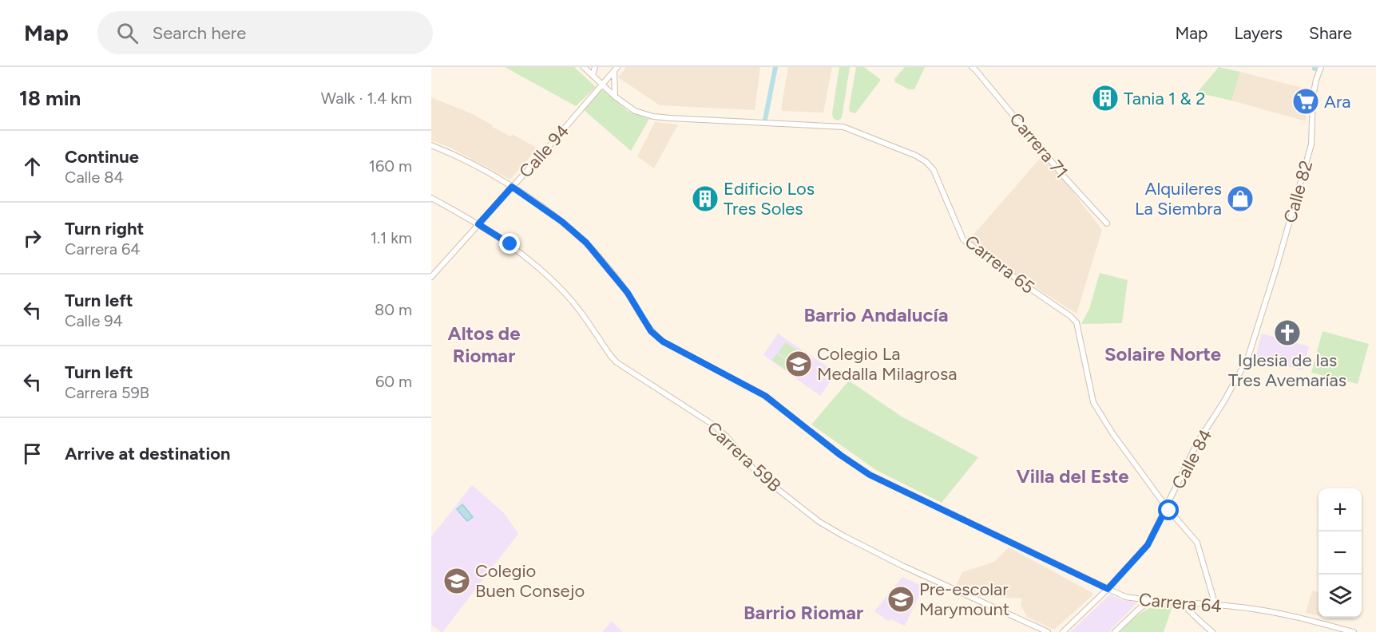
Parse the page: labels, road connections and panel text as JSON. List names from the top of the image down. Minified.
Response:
{"streets":{"street":["Carrera 71","Calle 94","Calle 82","Carrera 65","Carrera 59B","Calle 84","Carrera 64"]},"crossings":[["Calle 94","Carrera 65"],["Calle 94","Carrera 59B"],["Calle 94","Carrera 64"],["Calle 82","Calle 84"],["Carrera 65","Calle 84"],["Carrera 65","Carrera 64"],["Calle 84","Carrera 64"]],"districts":["Barrio Andalucía","Altos de Riomar","Solaire Norte","Villa del Este","Barrio Riomar"],"places":{"building":["Tania 1 & 2","Edificio Los Tres Soles"],"supermarket":["Ara"],"shop":["Alquileres La Siembra"],"church":["Iglesia de las Tres Avemarías"],"school or university":["Colegio La Medalla Milagrosa","Colegio Buen Consejo","Pre-escolar Marymount"]},"page":{"header":"Map","search":"Search here","nav":["Map","Layers","Share"],"heading":["18 min","Walk · 1.4 km"],"list":[["Continue","Calle 84","160 m"],["Turn right","Carrera 64","1.1 km"],["Turn left","Calle 94","80 m"],["Turn left","Carrera 59B","60 m"],"Arrive at destination"],"map_buttons":["+","−"]}}
